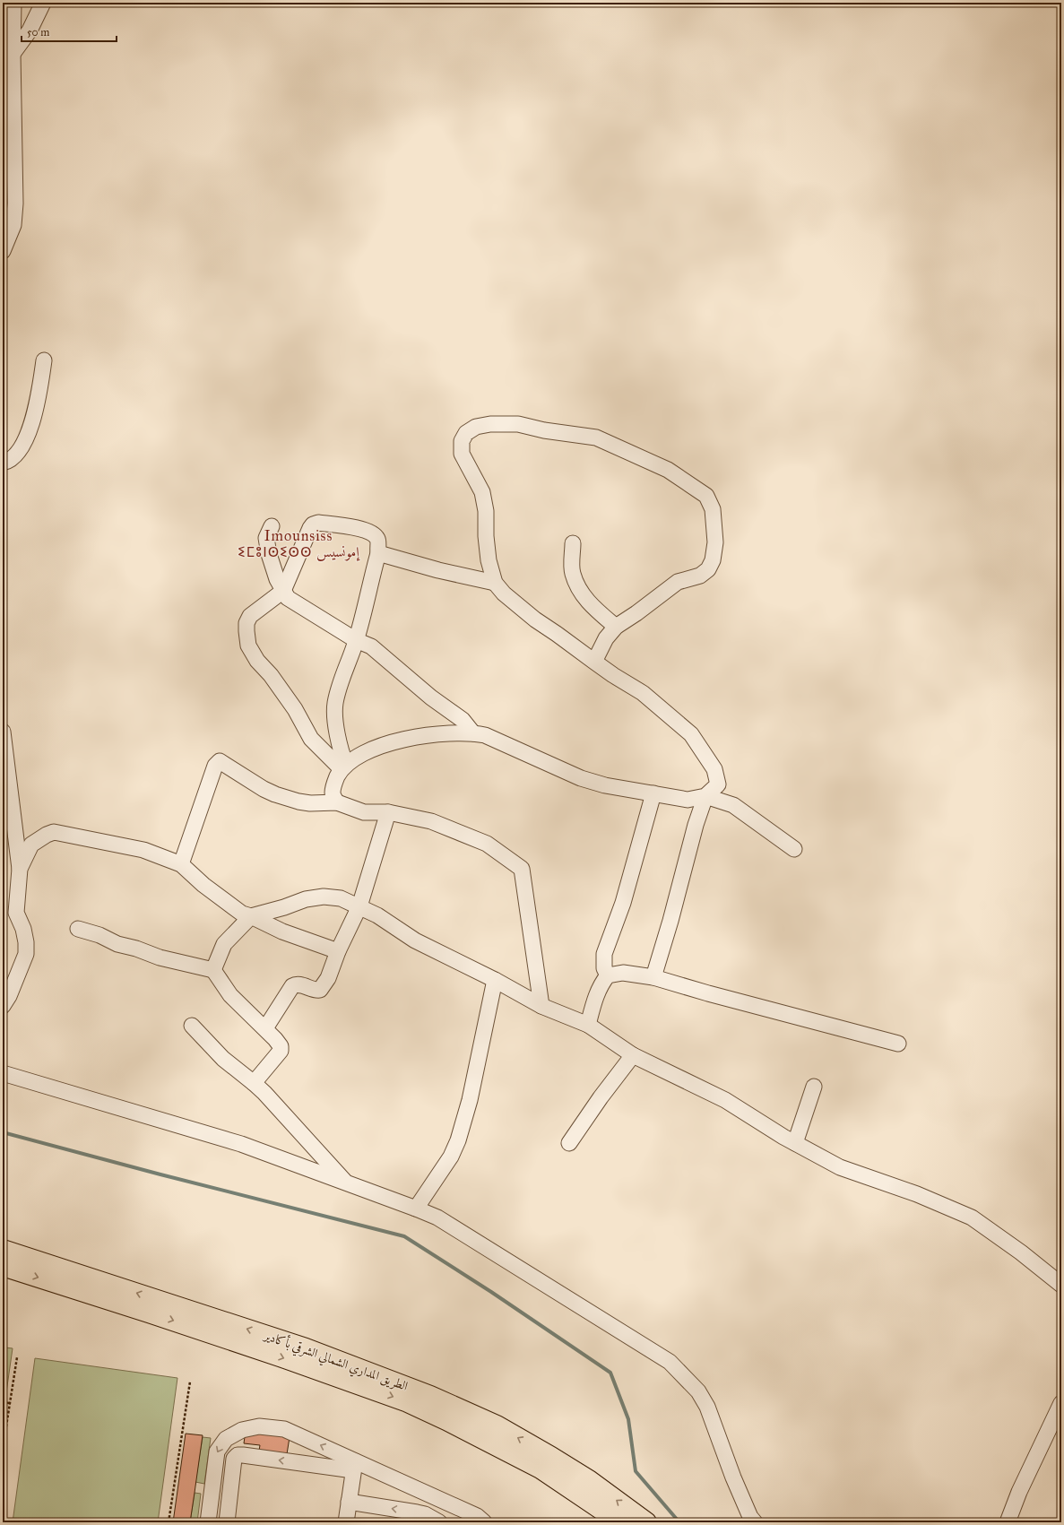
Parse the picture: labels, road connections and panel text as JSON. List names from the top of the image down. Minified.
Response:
{"streets":{"highway":["الطريق المداري الشمالي الشرقي بأكادير"]},"districts":["Imounsiss ⵉⵎⵓⵏⵙⵉⵙⵙ إمونسيس"],"scale_bar":"50 m"}
